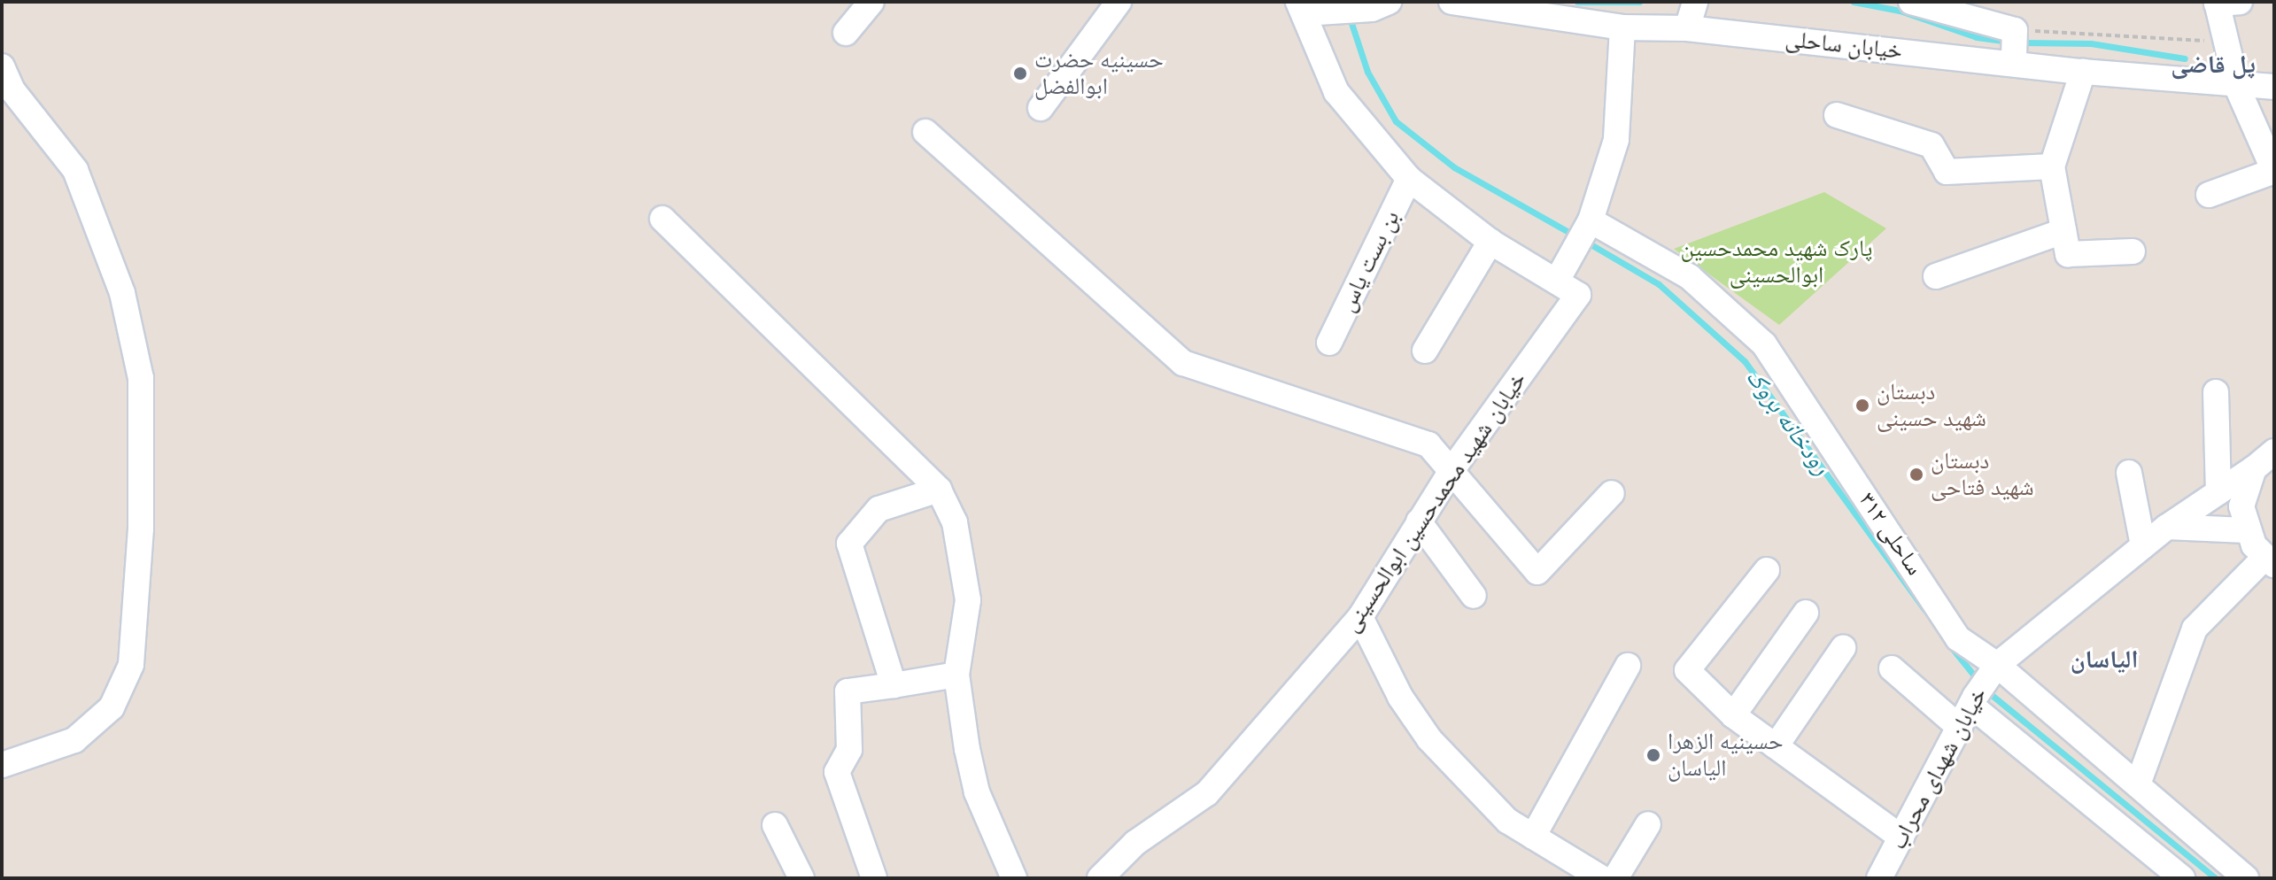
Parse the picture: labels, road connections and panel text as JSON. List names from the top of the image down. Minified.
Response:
{"streets":{"street":["خیابان ساحلی","بن بست یاس","خیابان شهید محمدحسین ابوالحسینی","ساحلی ۳۱۲","خیابان شهدای محراب"]},"crossings":[["ساحلی ۳۱۲","خیابان شهدای محراب"]],"districts":["پل قاضی","الیاسان"],"water":["رودخانه بروک"],"parks":["پارک شهید محمدحسین ابوالحسینی"],"places":["حسینیه حضرت ابوالفضل","دبستان شهید حسینی","دبستان شهید فتاحی","حسینیه الزهرا الیاسان"]}
